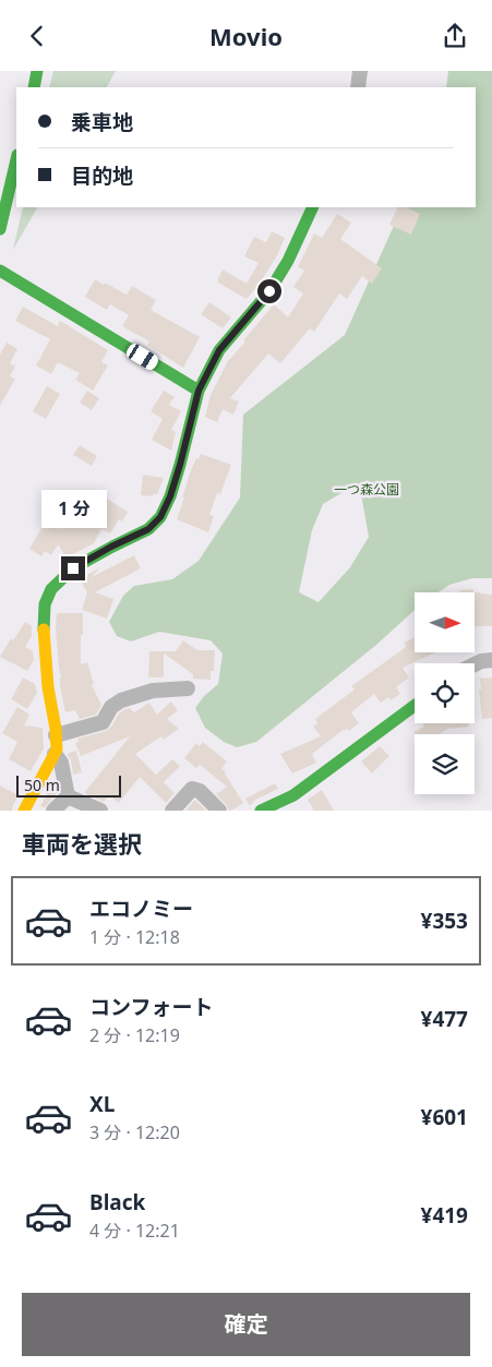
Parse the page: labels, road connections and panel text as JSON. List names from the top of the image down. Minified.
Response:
{"parks":["一つ森公園"],"scale_bar":"50 m","north":"right","page":{"header":"Movio","banner":["乗車地","目的地"],"bubble":"1 分","scale":"50 m","heading":"車両を選択","list":[{"name":"エコノミー","note":"1 分 · 12:18","value":"¥353"},{"name":"コンフォート","note":"2 分 · 12:19","value":"¥477"},{"name":"XL","note":"3 分 · 12:20","value":"¥601"},{"name":"Black","note":"4 分 · 12:21","value":"¥419"}],"buttons":"確定"}}
